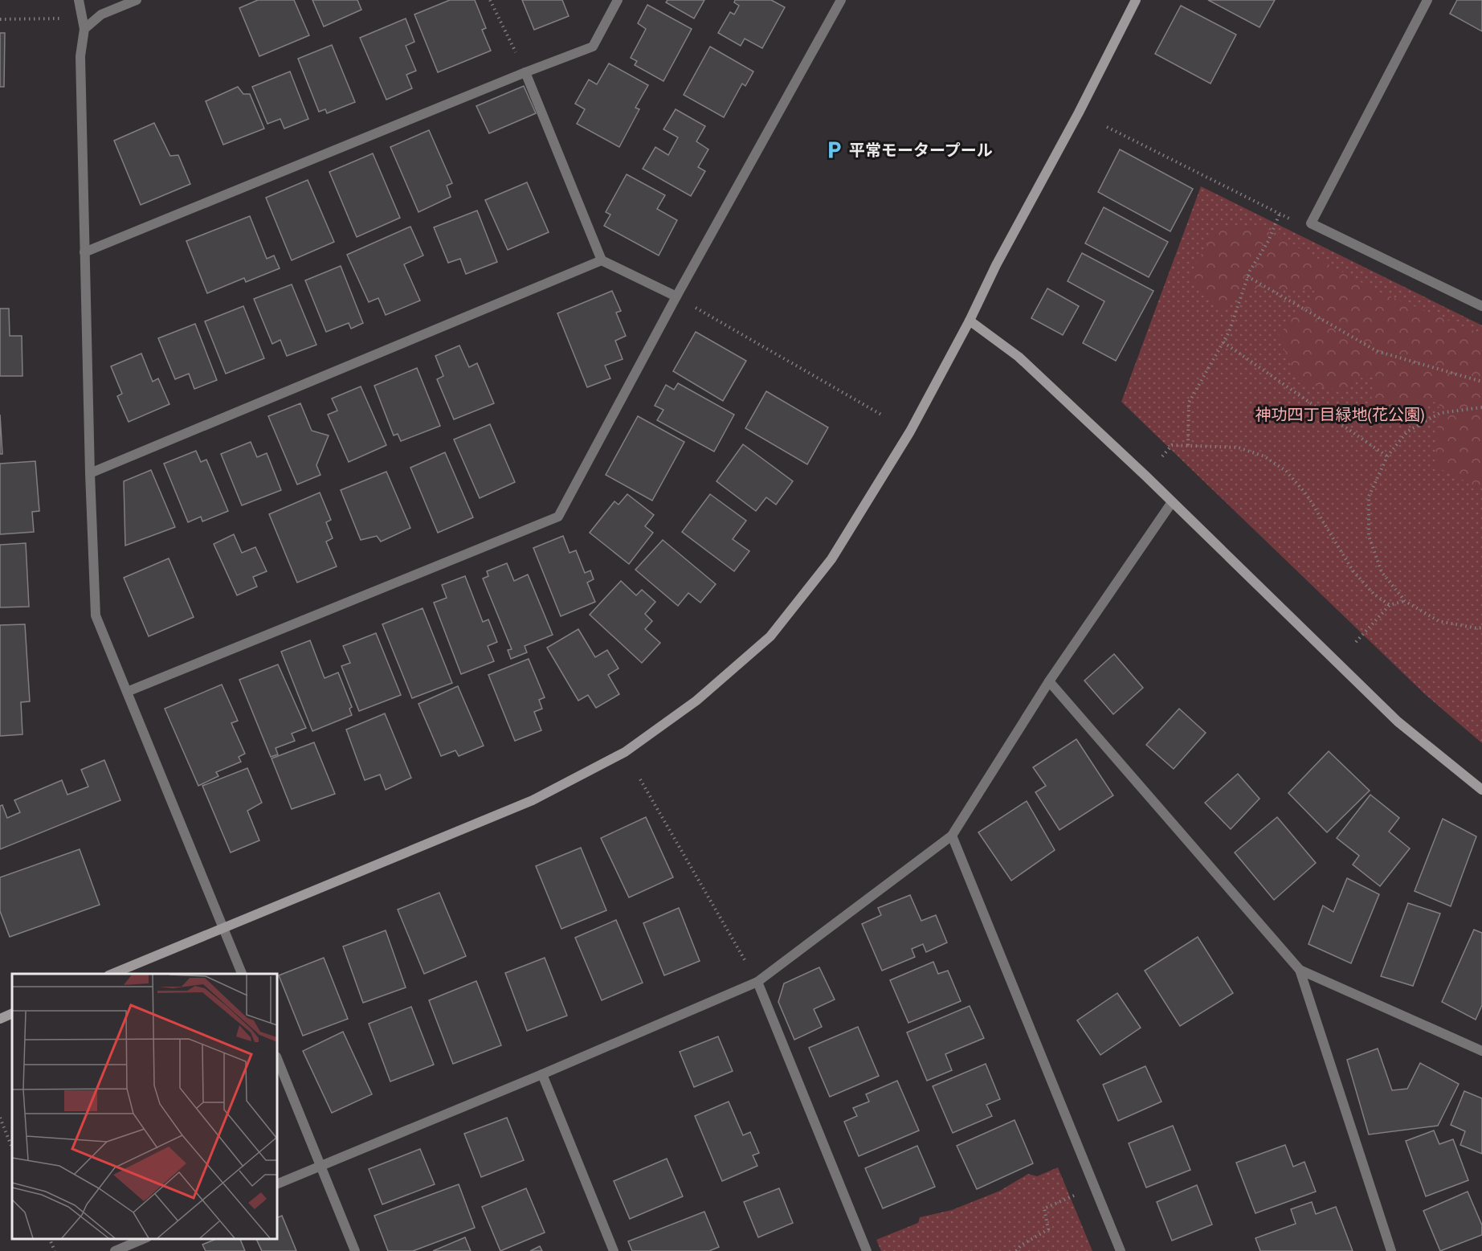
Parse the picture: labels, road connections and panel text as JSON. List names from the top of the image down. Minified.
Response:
{"parks":["神功四丁目緑地(花公園)"],"places":{"parking":["平常モータープール"]}}
